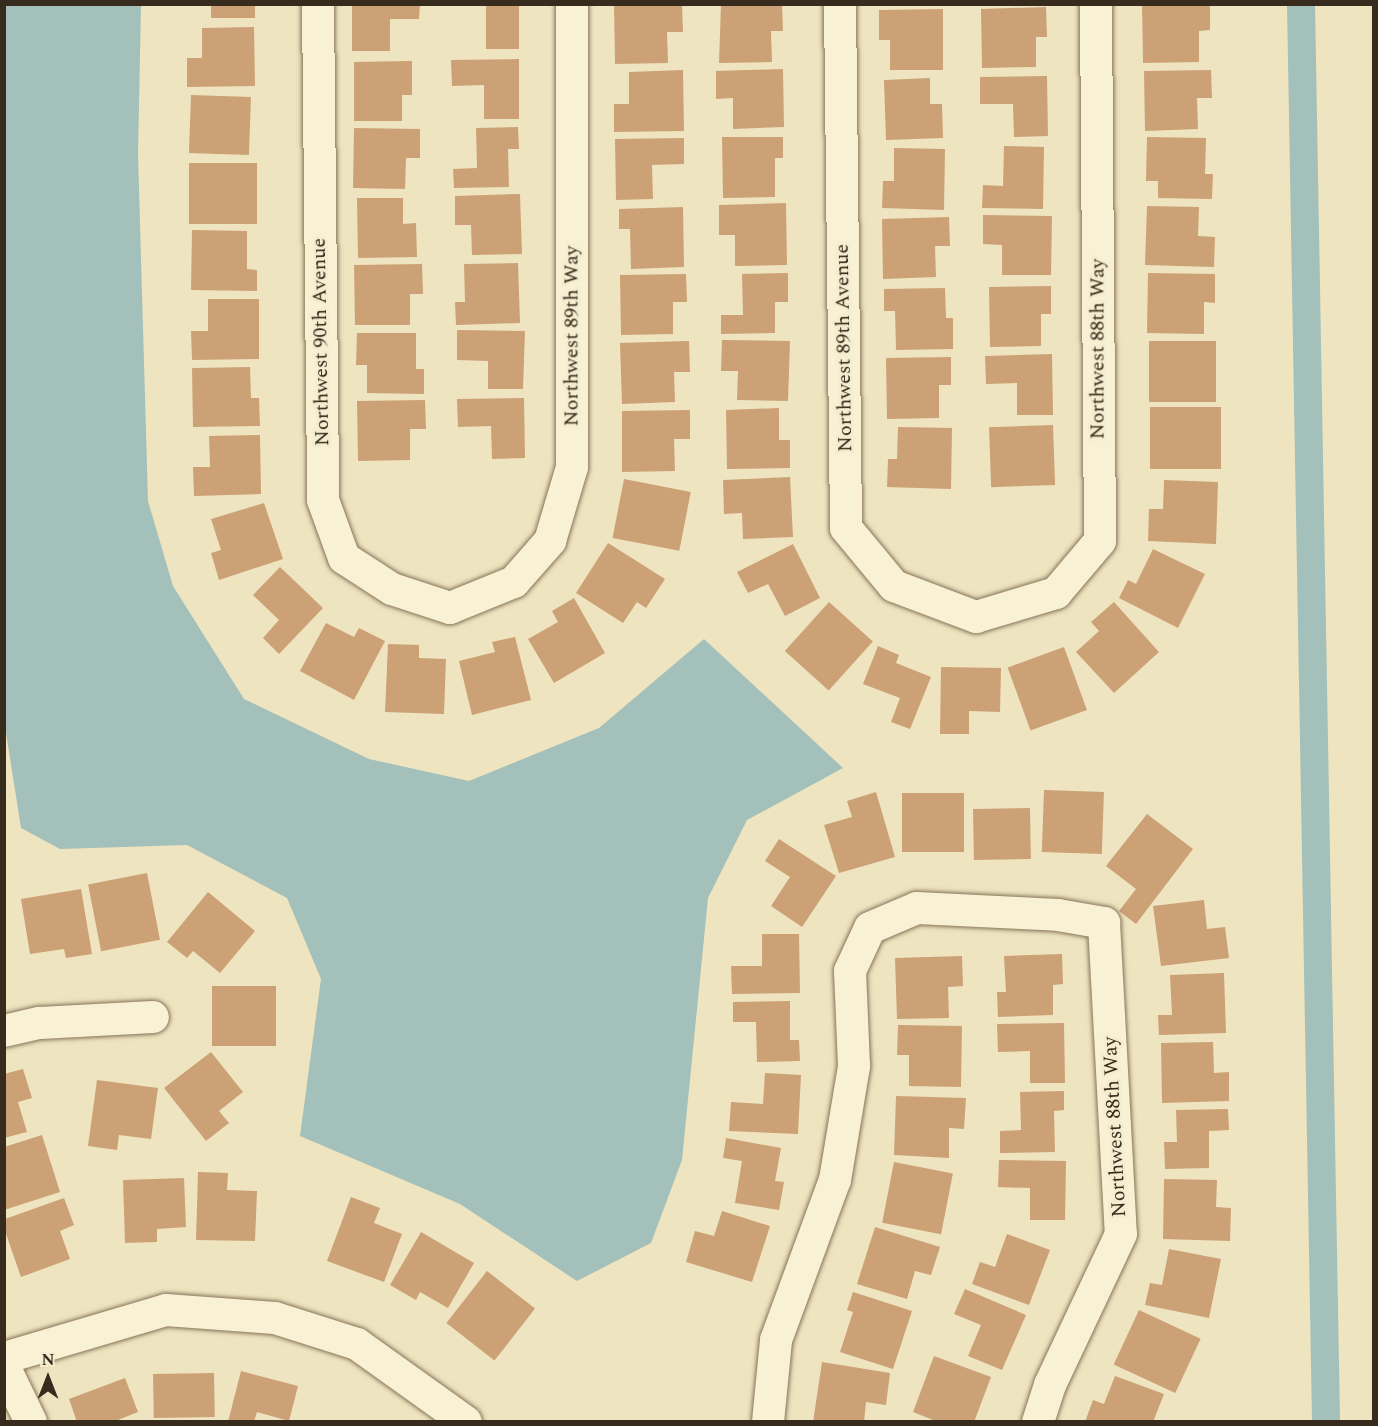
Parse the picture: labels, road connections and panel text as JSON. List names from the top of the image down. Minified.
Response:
{"streets":{"street":["Northwest 89th Way","Northwest 90th Avenue","Northwest 89th Avenue","Northwest 88th Way"]},"crossings":[["Northwest 89th Way","Northwest 90th Avenue"],["Northwest 89th Avenue","Northwest 88th Way"]],"north":"top"}
